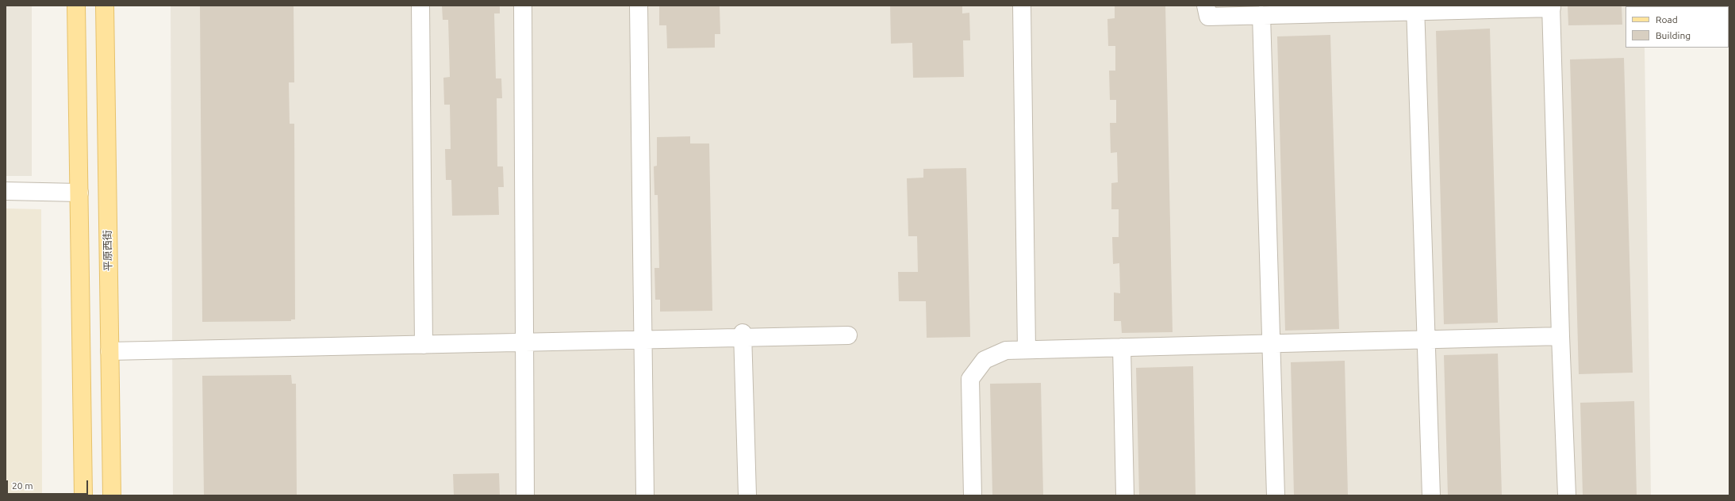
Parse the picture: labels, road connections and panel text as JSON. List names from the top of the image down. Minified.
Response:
{"streets":{"main road":["平原西街"]},"legend":["Road","Building"],"scale_bar":"20 m"}
